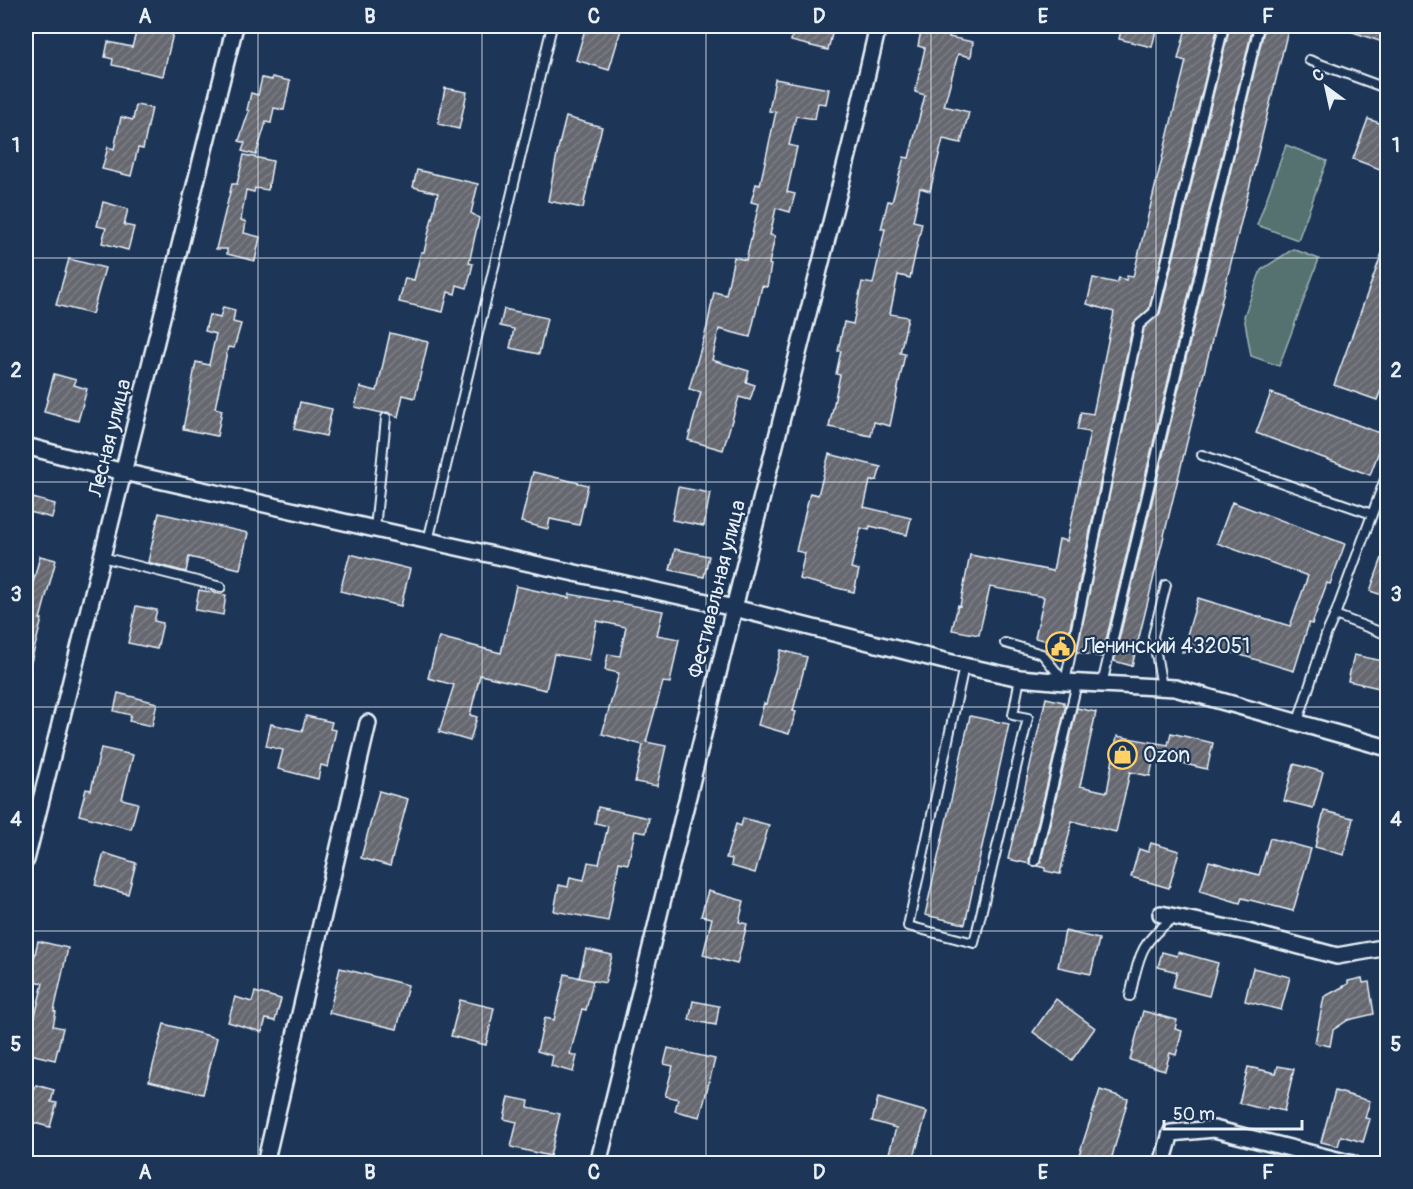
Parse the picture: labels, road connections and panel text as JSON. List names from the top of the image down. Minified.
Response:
{"streets":{"street":["Лесная улица","Фестивальная улица"]},"places":{"public building":["Ленинский 432051"],"shop":["Ozon"]},"scale_bar":"50 m","north":"top left","grid":{"columns":["A","B","C","D","E","F"],"rows":["1","2","3","4","5"]}}
